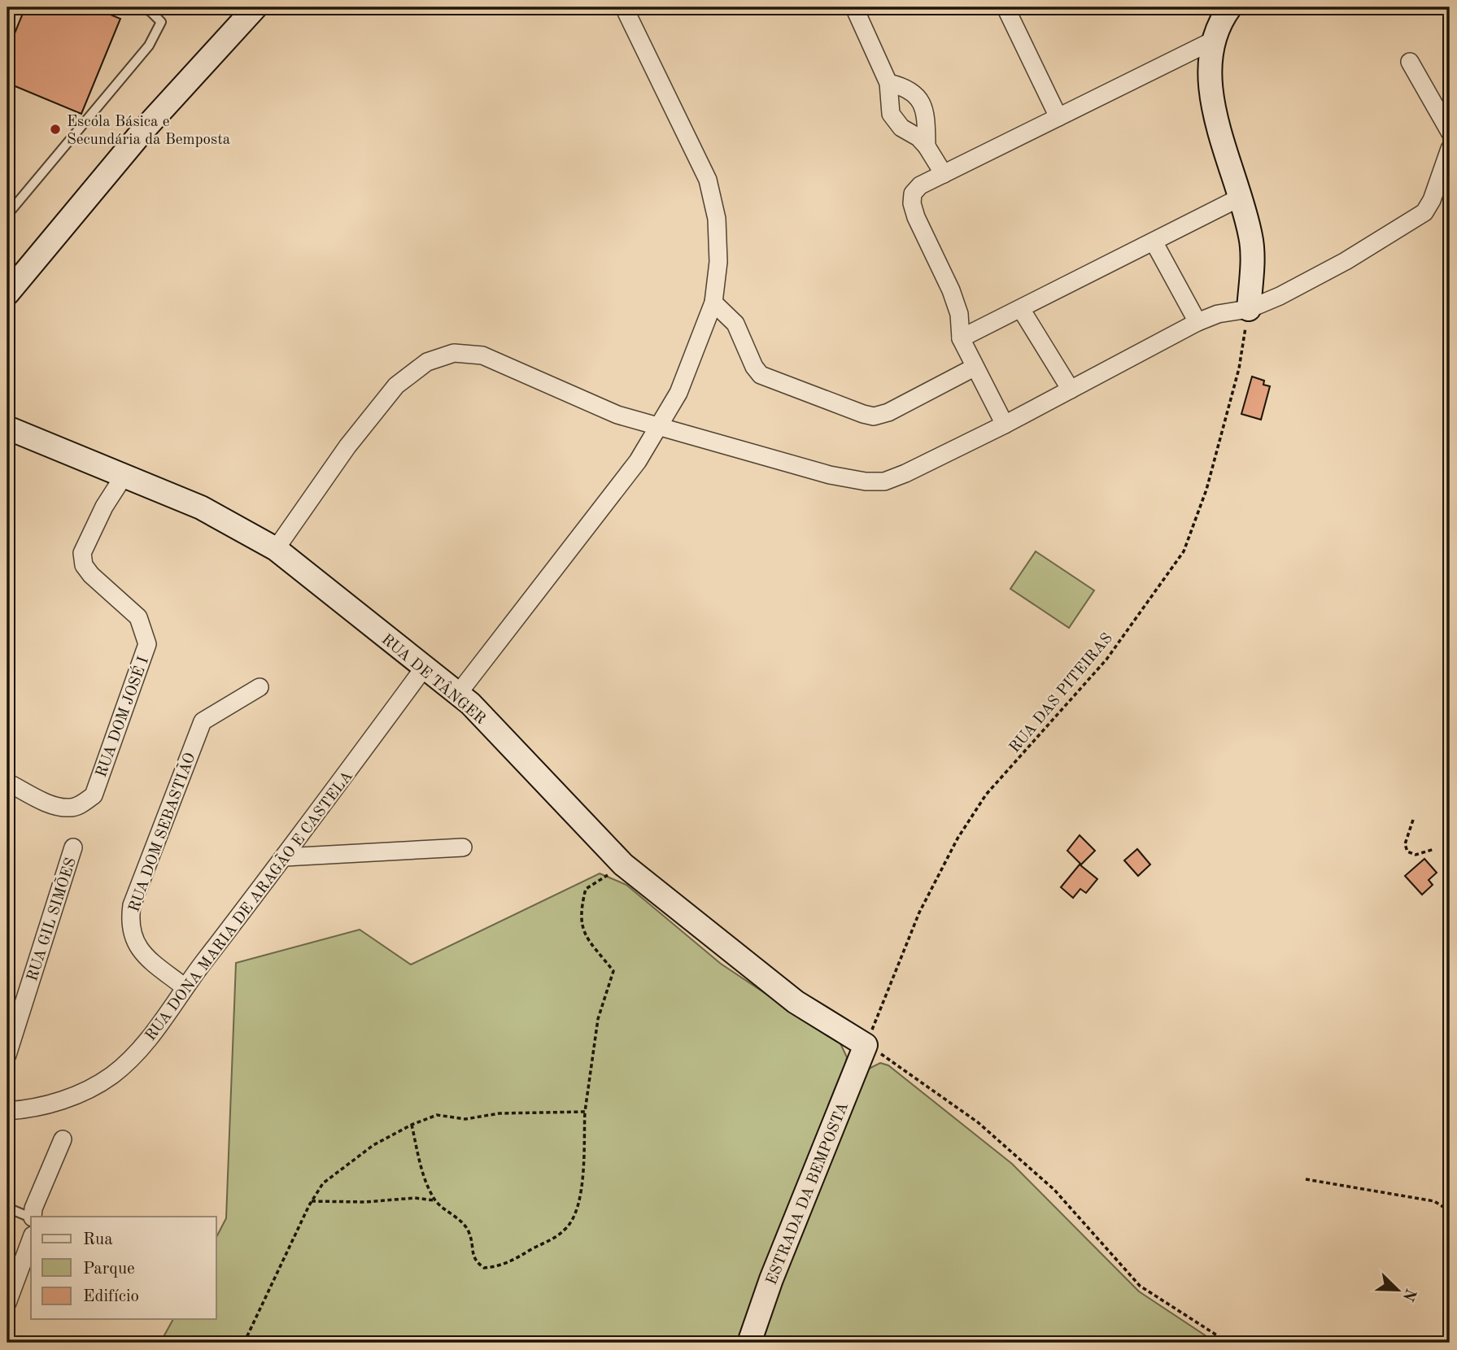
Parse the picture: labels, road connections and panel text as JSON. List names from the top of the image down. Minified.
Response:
{"streets":{"street":["RUA DE TÂNGER","RUA DOM JOSÉ I","RUA DOM SEBASTIÃO","RUA DONA MARIA DE ARAGÃO E CASTELA","RUA GIL SIMÕES","ESTRADA DA BEMPOSTA"],"path":["RUA DAS PITEIRAS"]},"crossings":[["RUA DE TÂNGER","RUA DAS PITEIRAS"],["RUA DE TÂNGER","RUA DOM JOSÉ I"],["RUA DE TÂNGER","RUA DONA MARIA DE ARAGÃO E CASTELA"],["RUA DE TÂNGER","ESTRADA DA BEMPOSTA"],["RUA DAS PITEIRAS","ESTRADA DA BEMPOSTA"],["RUA DOM SEBASTIÃO","RUA DONA MARIA DE ARAGÃO E CASTELA"]],"places":["Escola Básica e Secundária da Bemposta"],"legend":["Rua","Parque","Edifício"],"north":"bottom right"}
